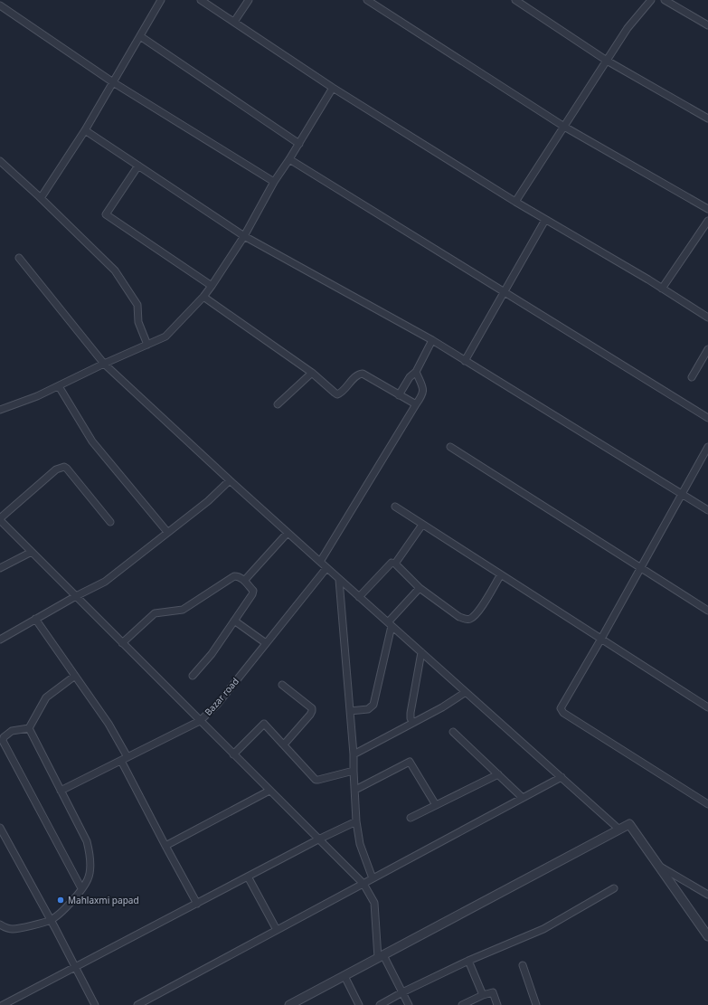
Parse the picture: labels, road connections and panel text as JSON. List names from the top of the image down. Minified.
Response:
{"streets":{"street":["Bazar road"]},"places":["Mahlaxmi papad"]}
